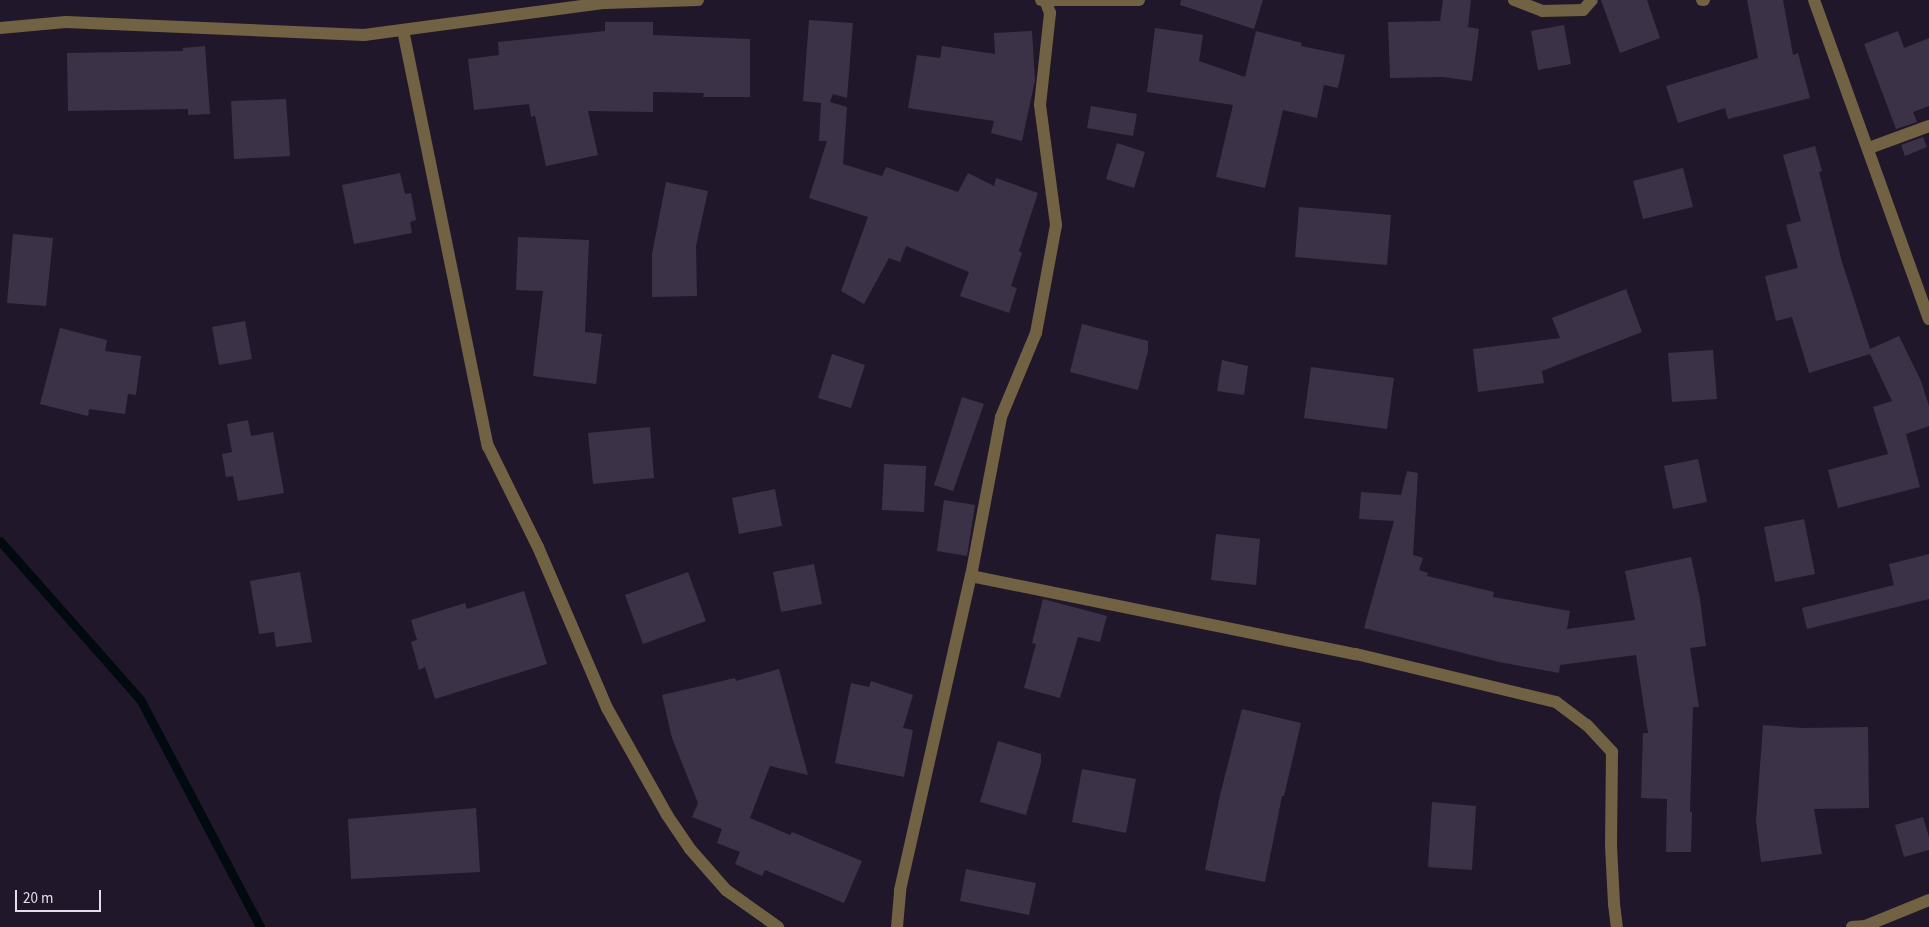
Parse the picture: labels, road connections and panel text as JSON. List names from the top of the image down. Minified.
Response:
{"scale_bar":"20 m"}
